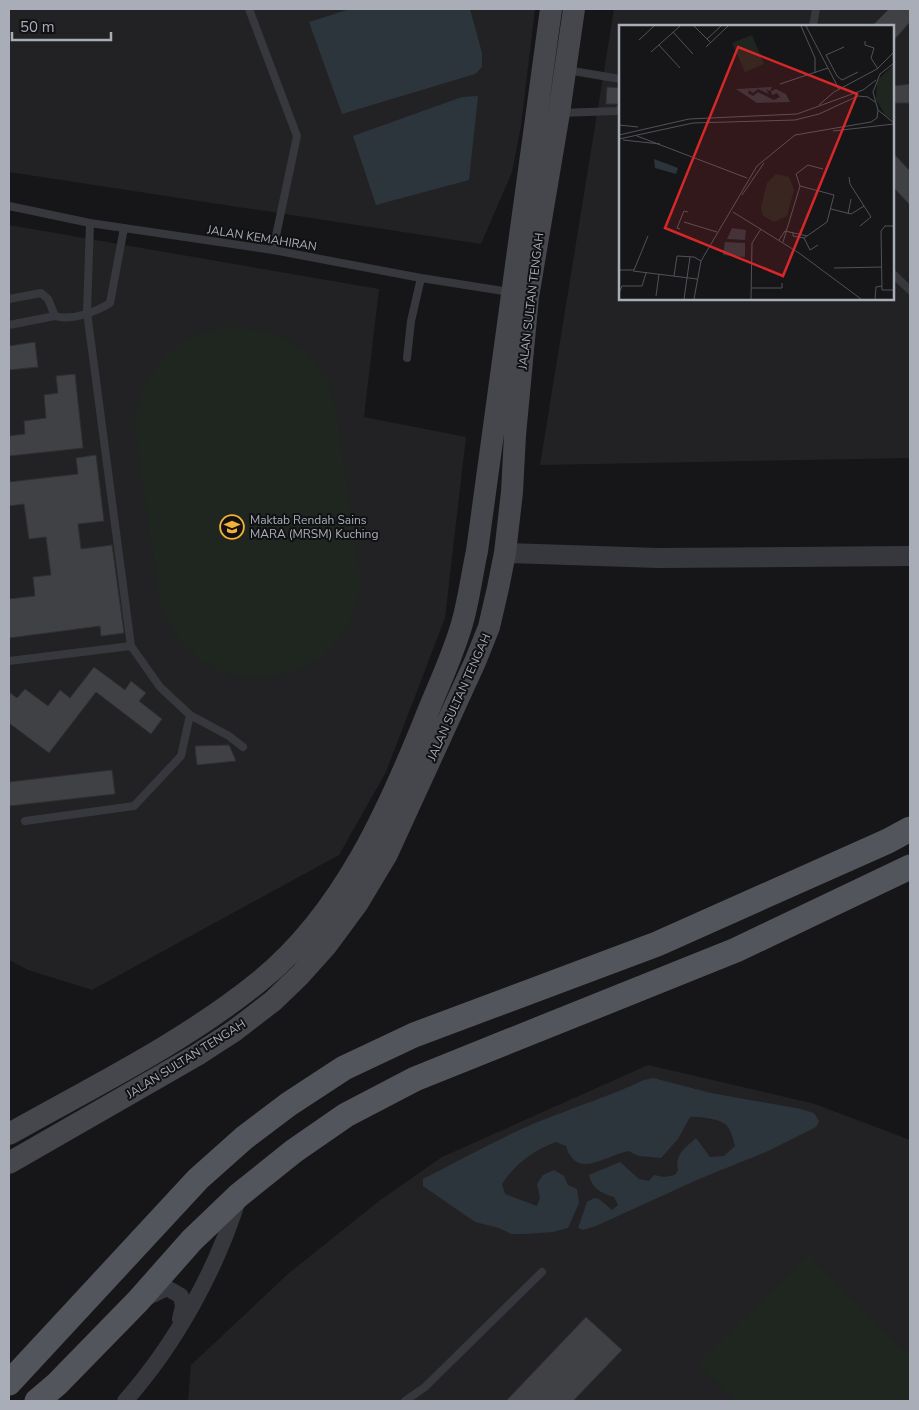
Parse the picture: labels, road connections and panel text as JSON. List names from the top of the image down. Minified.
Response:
{"streets":{"main road":["JALAN SULTAN TENGAH"],"lane":["JALAN KEMAHIRAN"]},"crossings":[["JALAN KEMAHIRAN","JALAN SULTAN TENGAH"]],"places":{"school or university":["Maktab Rendah Sains MARA (MRSM) Kuching"]},"scale_bar":"50 m"}
